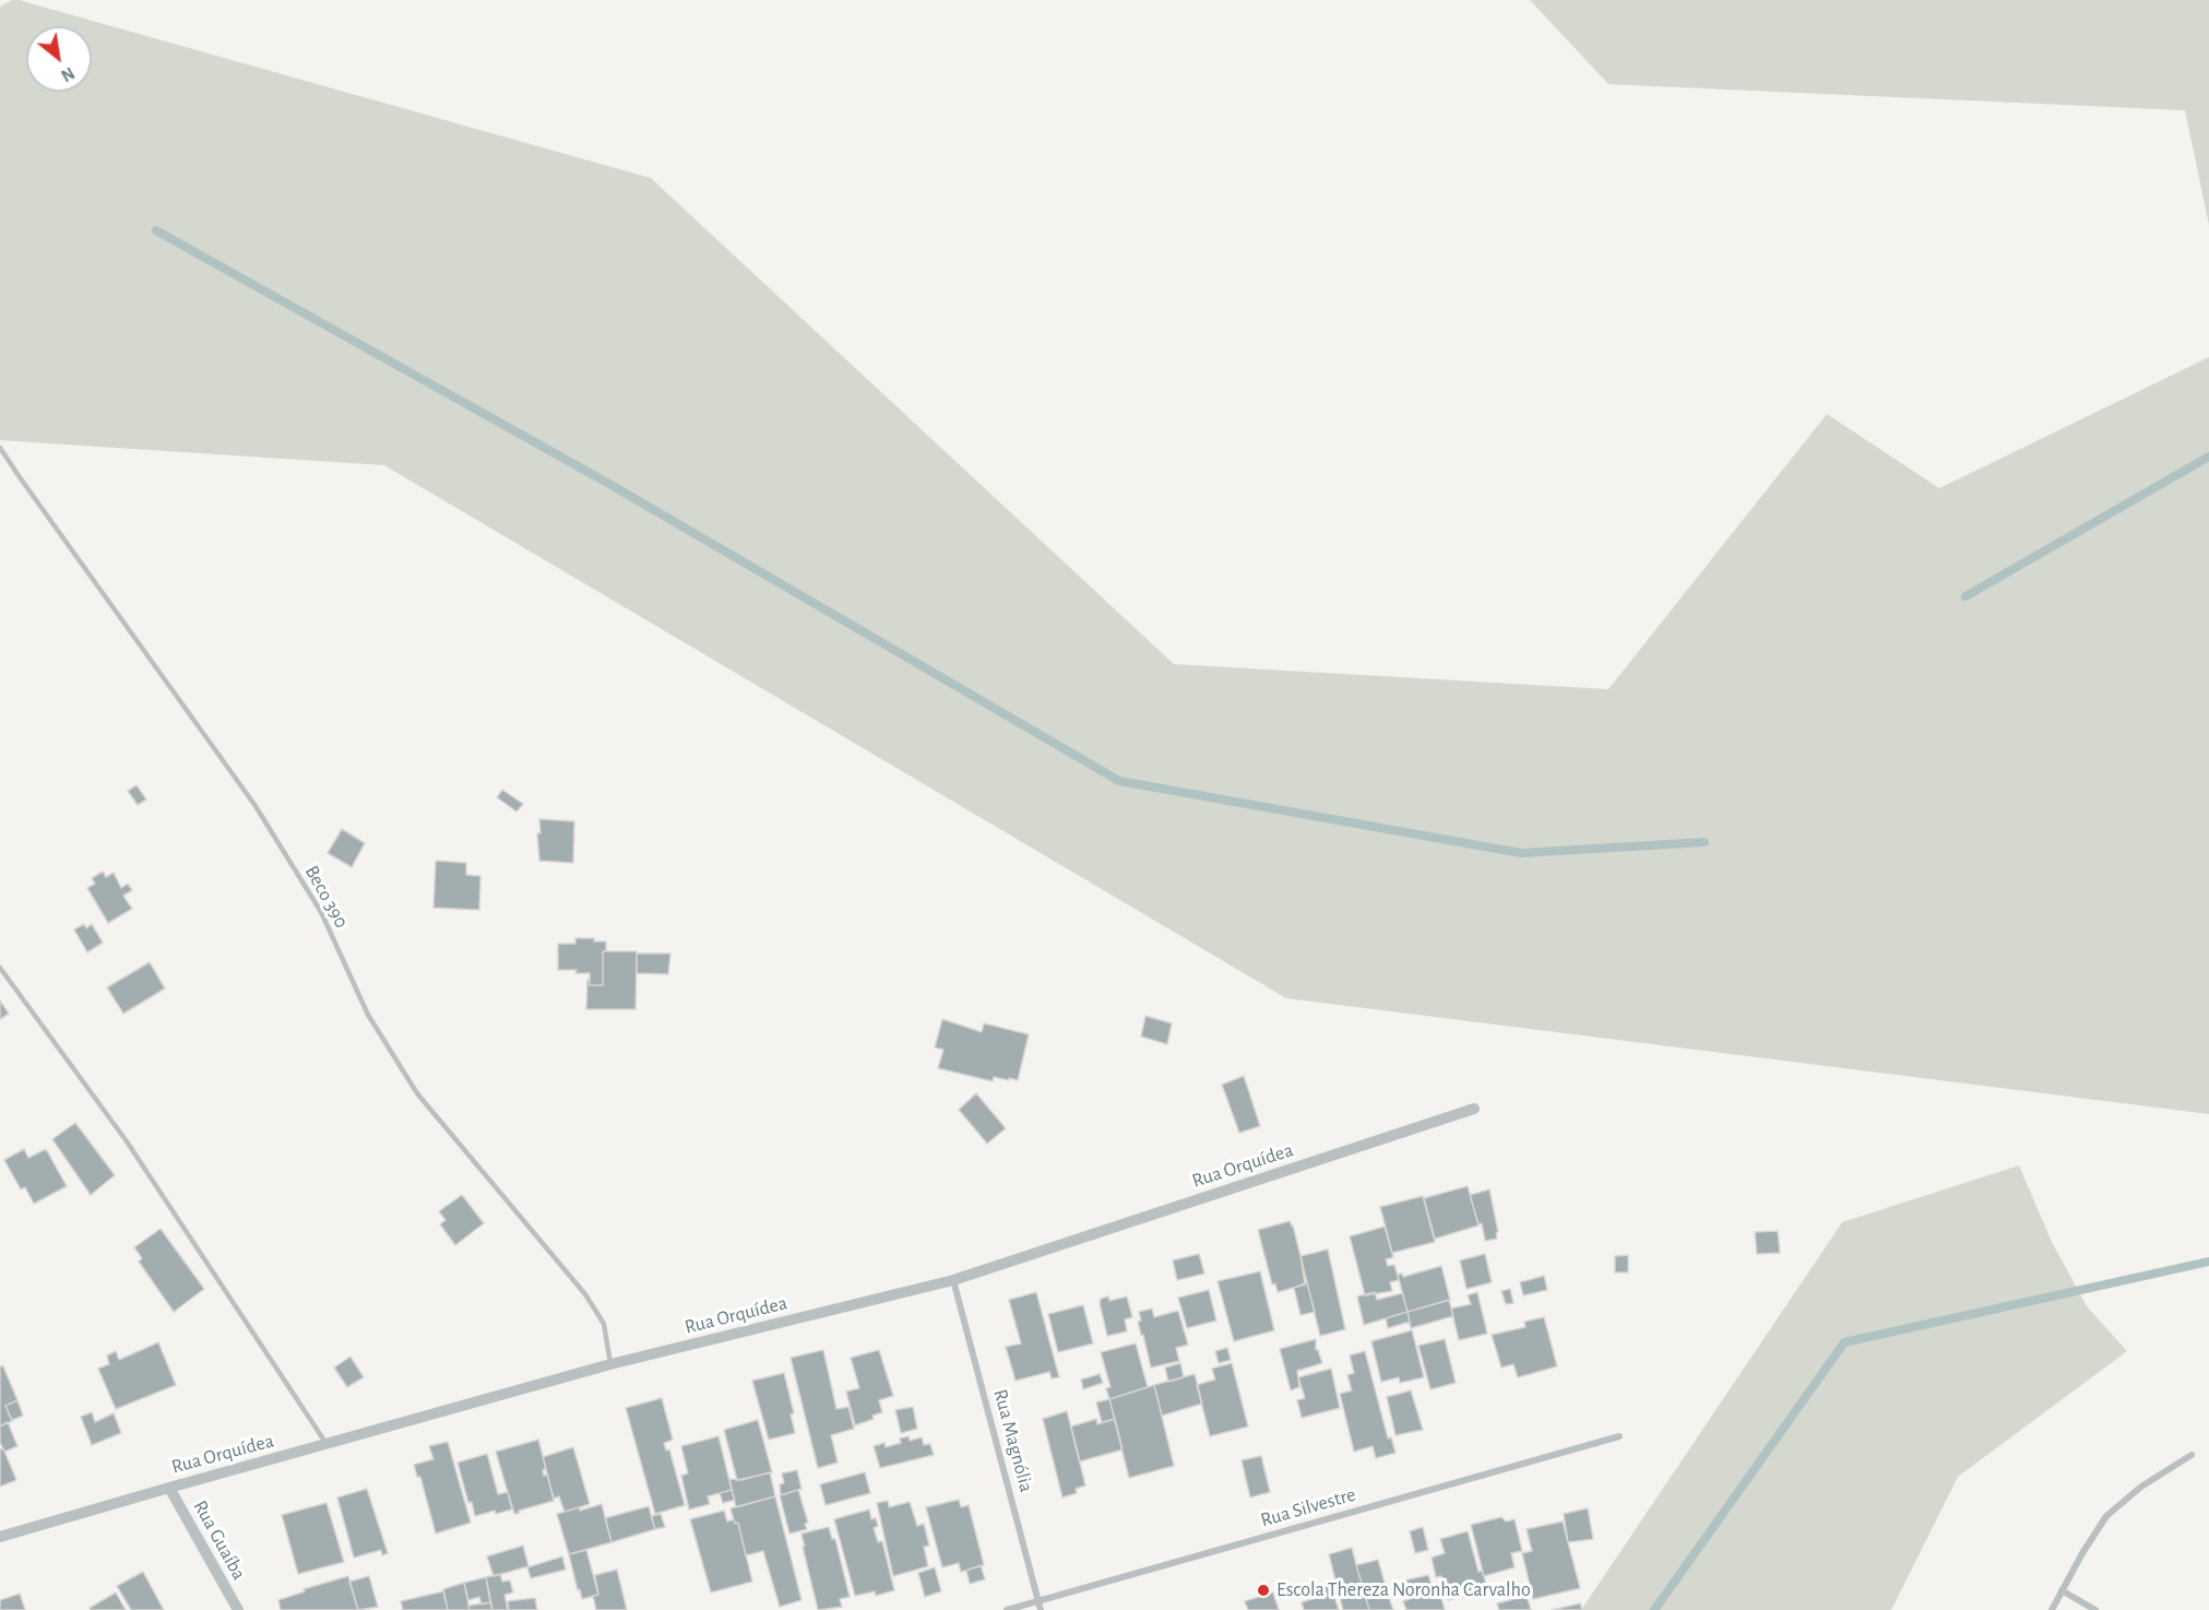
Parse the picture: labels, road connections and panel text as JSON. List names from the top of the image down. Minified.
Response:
{"streets":{"street":["Rua Orquídea","Rua Magnólia","Rua Silvestre","Rua Guaíba"],"lane":["Beco 390"]},"crossings":[["Beco 390","Rua Orquídea"],["Rua Orquídea","Rua Magnólia"],["Rua Orquídea","Rua Guaíba"],["Rua Magnólia","Rua Silvestre"]],"places":["Escola Thereza Noronha Carvalho"],"north":"bottom right"}
